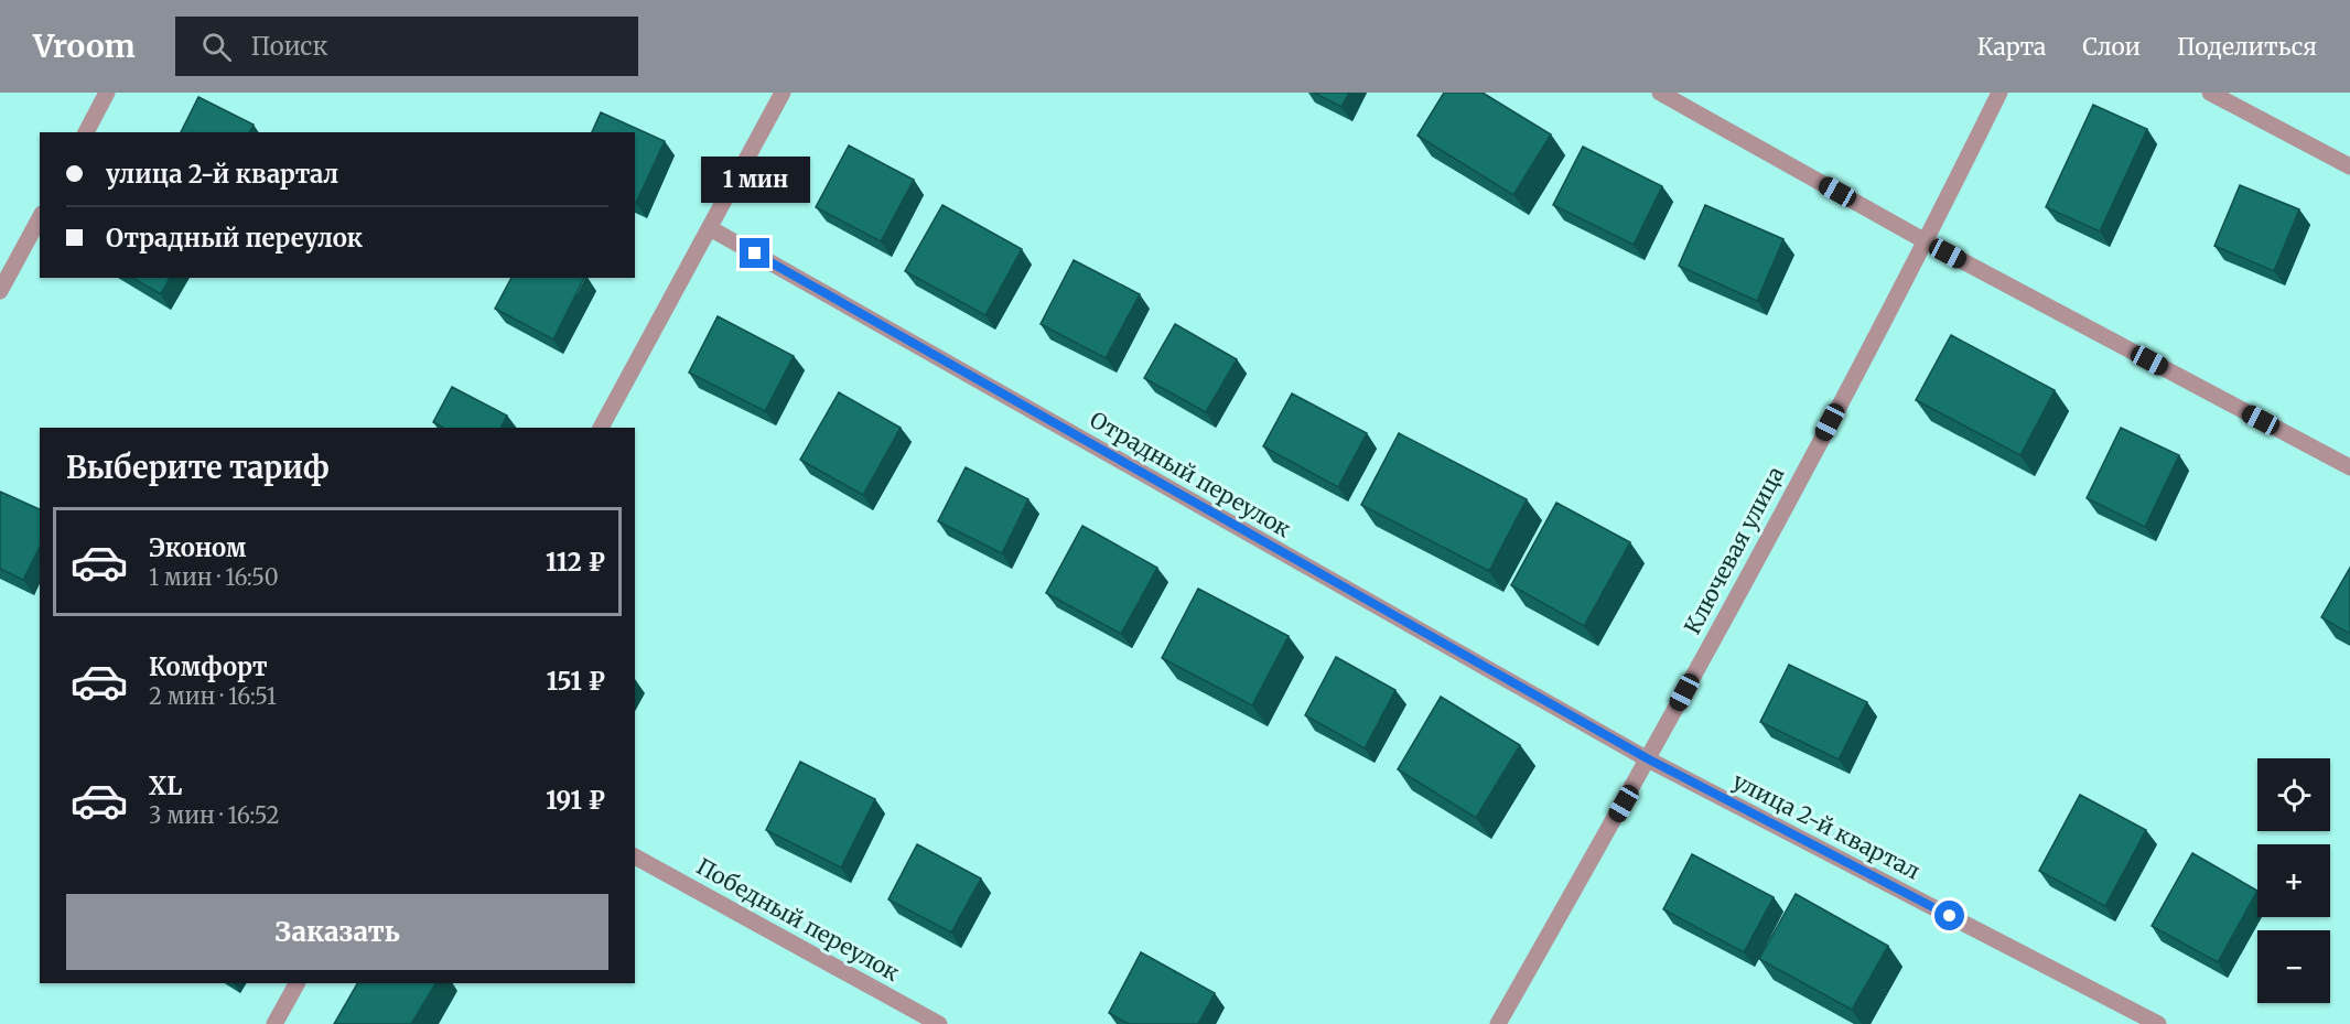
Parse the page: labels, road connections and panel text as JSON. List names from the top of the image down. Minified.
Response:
{"streets":{"street":["Отрадный переулок","Ключевая улица","улица 2-й квартал","Победный переулок"]},"crossings":[["Отрадный переулок","Ключевая улица"],["Отрадный переулок","улица 2-й квартал"],["Ключевая улица","улица 2-й квартал"]],"page":{"header":"Vroom","search":"Поиск","nav":["Карта","Слои","Поделиться"],"banner":["улица 2-й квартал","Отрадный переулок"],"bubble":"1 мин","heading":"Выберите тариф","list":[{"name":"Эконом","note":"1 мин · 16:50","value":"112 ₽"},{"name":"Комфорт","note":"2 мин · 16:51","value":"151 ₽"},{"name":"XL","note":"3 мин · 16:52","value":"191 ₽"}],"map_buttons":["+","−"],"buttons":"Заказать"}}
